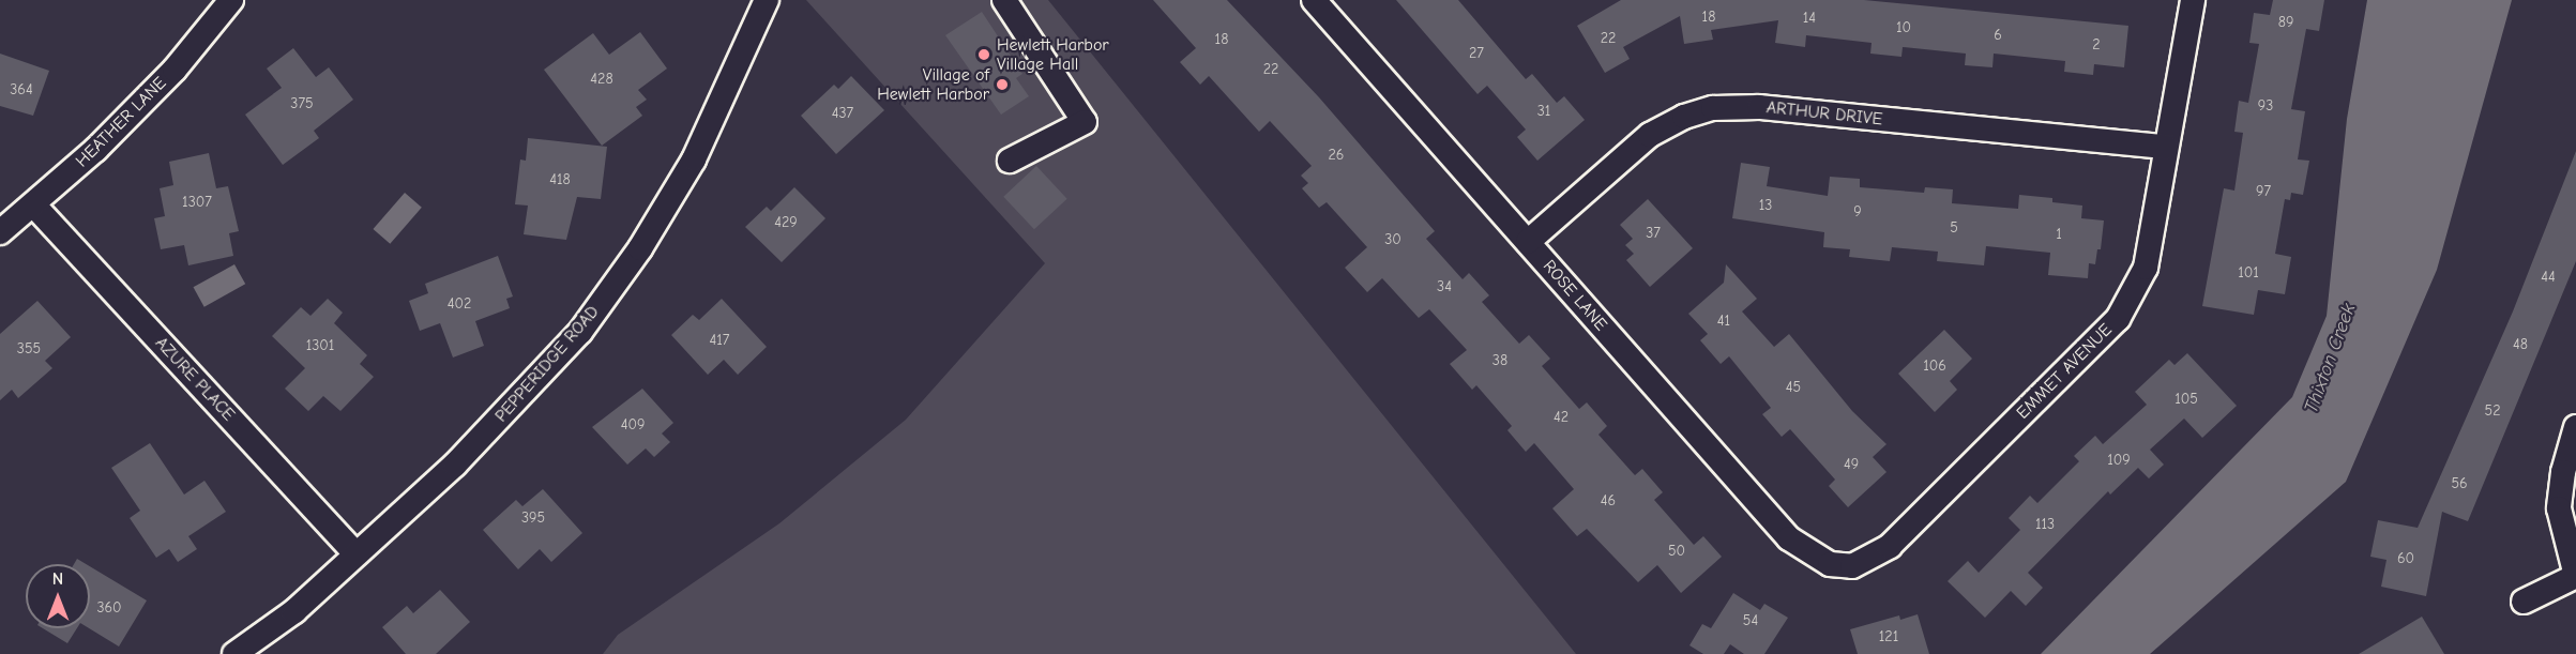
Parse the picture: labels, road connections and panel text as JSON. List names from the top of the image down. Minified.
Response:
{"streets":{"street":["ARTHUR DRIVE","HEATHER LANE","ROSE LANE","PEPPERIDGE ROAD","EMMET AVENUE","AZURE PLACE"]},"crossings":[["ARTHUR DRIVE","ROSE LANE"],["ARTHUR DRIVE","EMMET AVENUE"],["HEATHER LANE","AZURE PLACE"],["ROSE LANE","EMMET AVENUE"],["PEPPERIDGE ROAD","AZURE PLACE"]],"water":["Thixton Creek"],"places":["Hewlett Harbor Village Hall","Village of Hewlett Harbor"],"house_numbers":["18","14","89","10","6","22","18","2","27","22","428","364","375","93","31","437","26","418","97","1307","13","9","429","5","37","1","30","101","44","34","402","41","417","48","1301","355","38","106","45","105","52","42","409","109","49","56","46","395","113","50","60","360","54","121"],"north":"top"}
